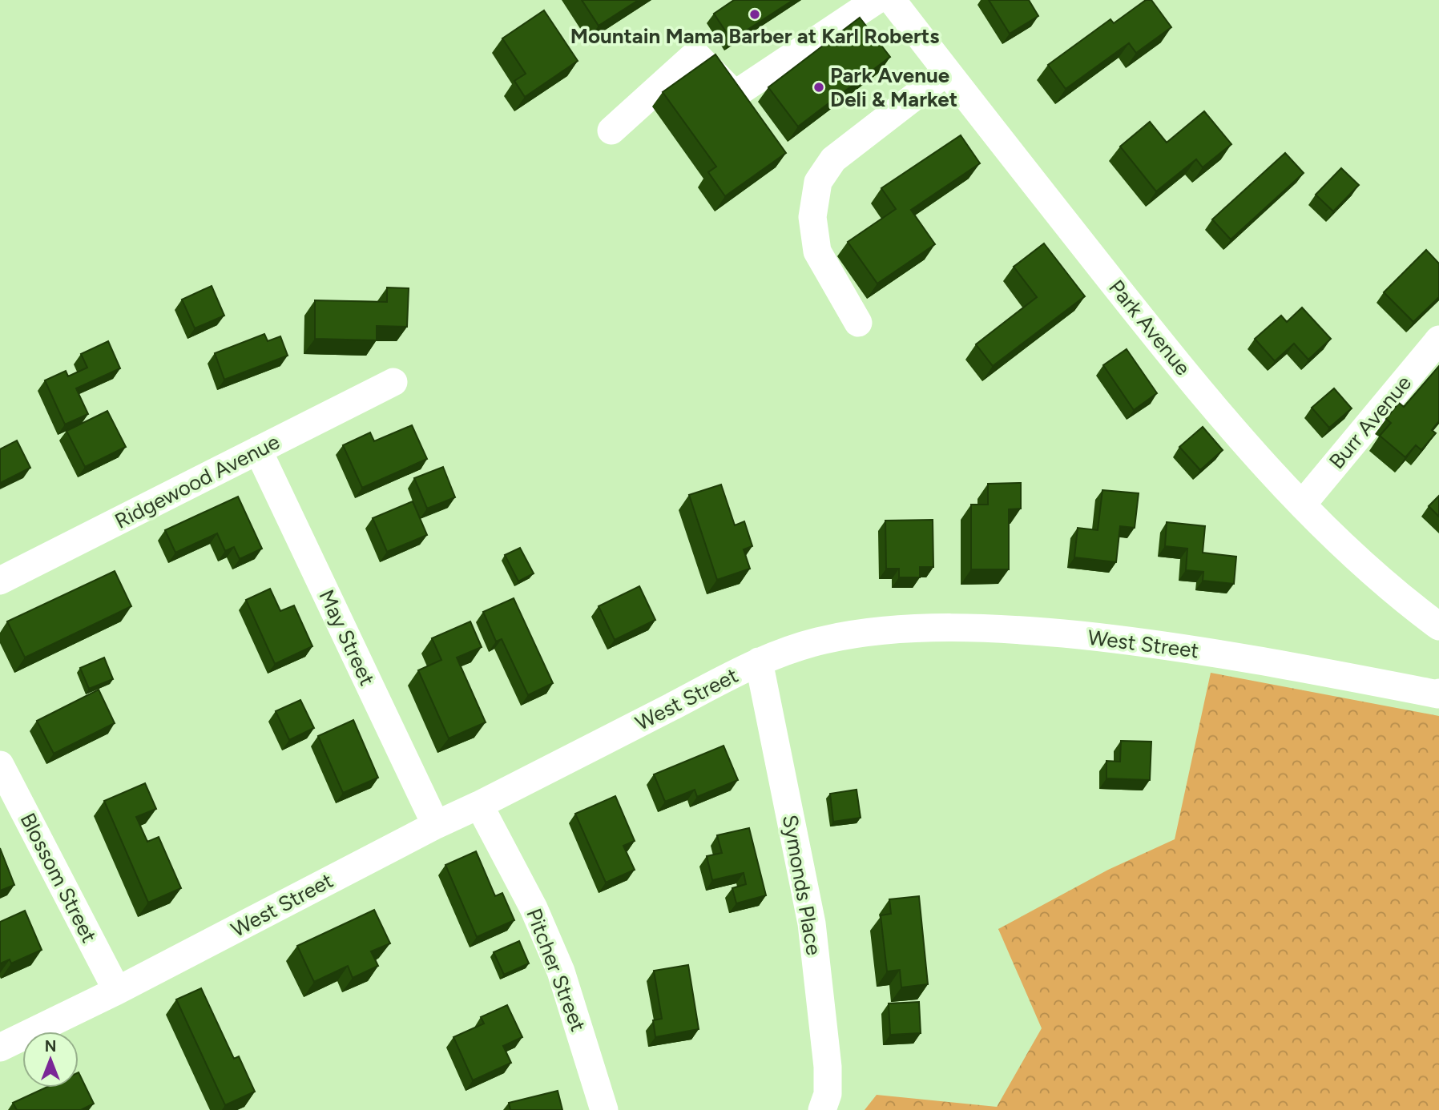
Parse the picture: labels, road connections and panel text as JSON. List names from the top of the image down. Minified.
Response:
{"streets":{"street":["Park Avenue","Burr Avenue","Ridgewood Avenue","May Street","West Street","Blossom Street","Symonds Place","Pitcher Street"]},"crossings":[["Park Avenue","Burr Avenue"],["Ridgewood Avenue","May Street"],["May Street","West Street"],["West Street","Blossom Street"],["West Street","Symonds Place"],["West Street","Pitcher Street"]],"places":["Mountain Mama Barber at Karl Roberts","Park Avenue Deli & Market"],"north":"top"}
